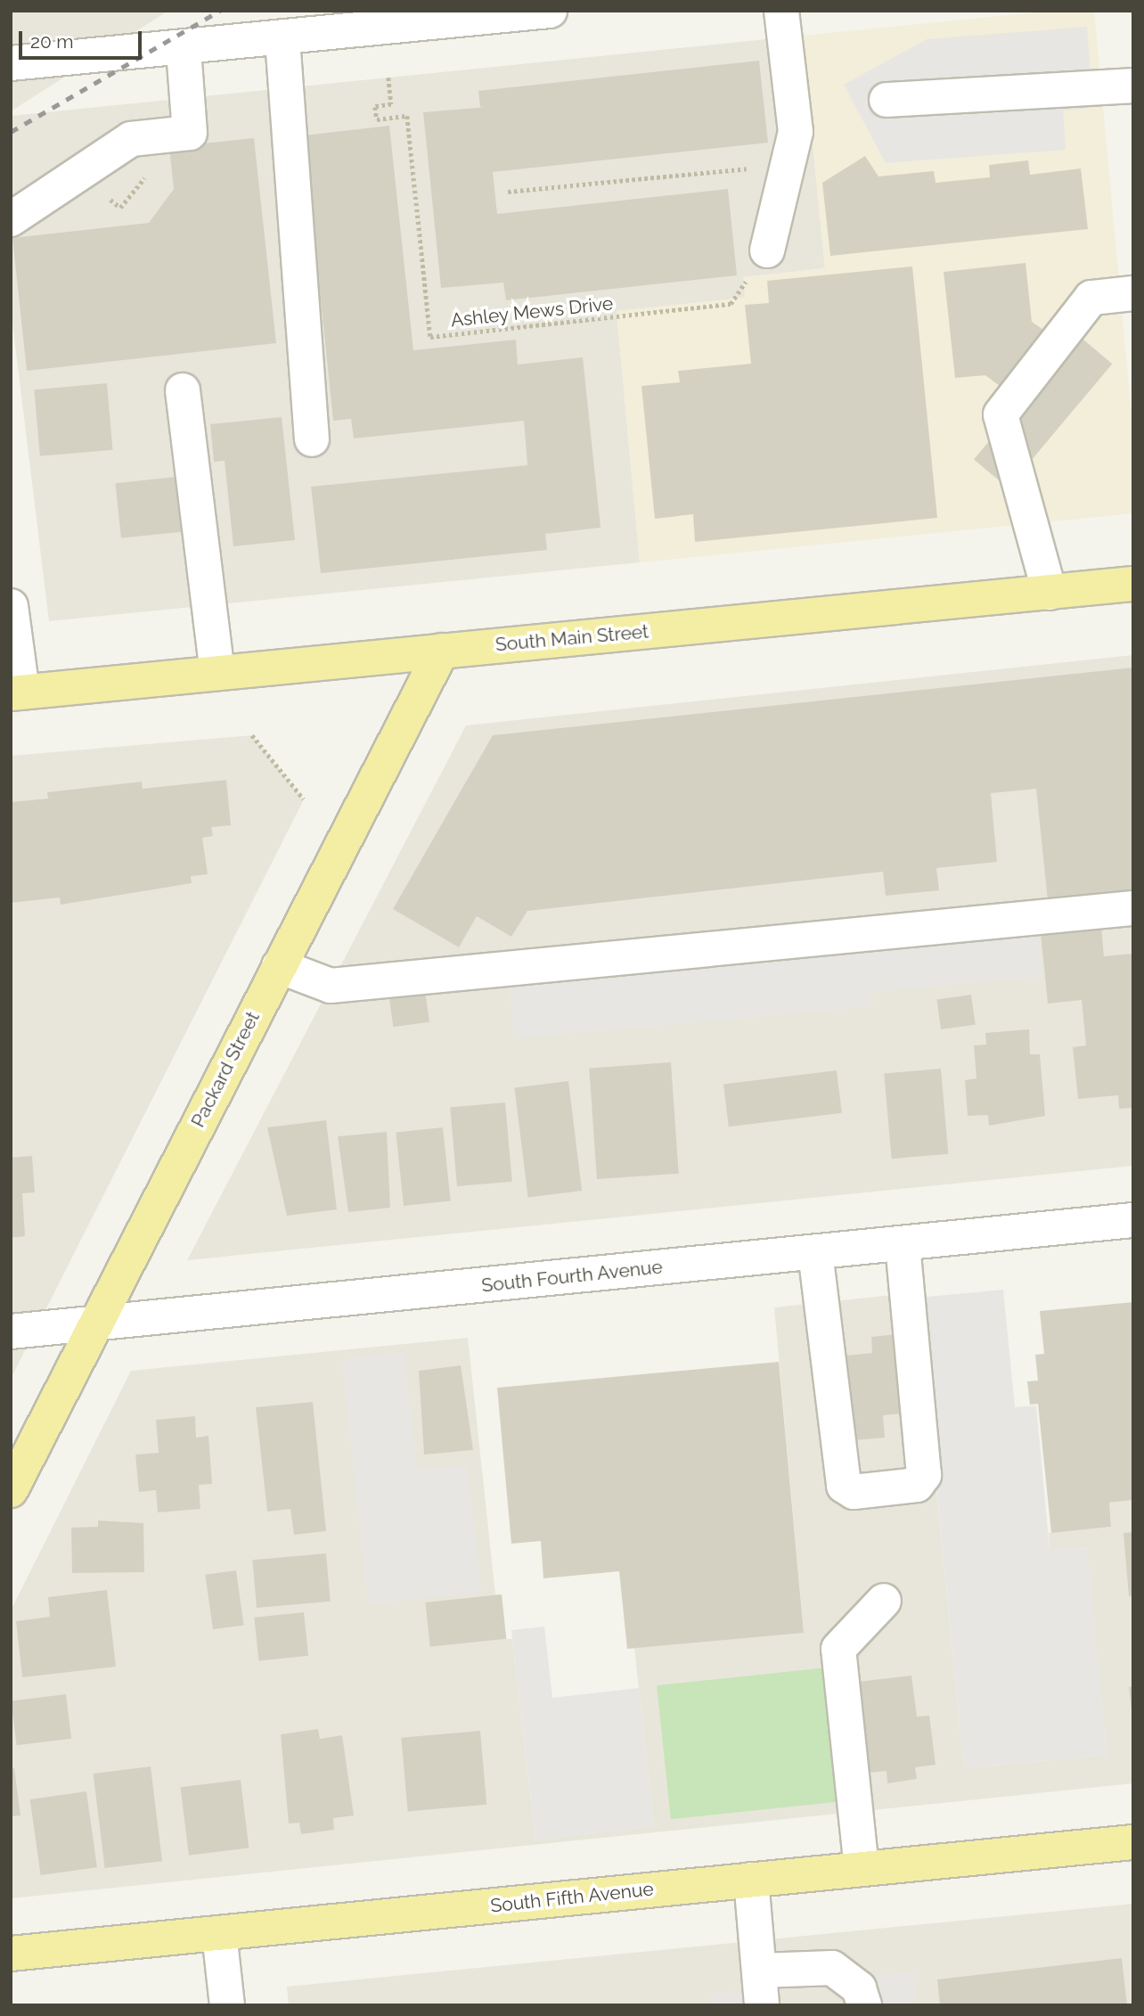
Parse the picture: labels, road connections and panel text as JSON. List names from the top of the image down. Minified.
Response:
{"streets":{"main road":["South Main Street","Packard Street","South Fifth Avenue"],"street":["South Fourth Avenue"],"path":["Ashley Mews Drive"]},"crossings":[["South Main Street","Packard Street"],["Packard Street","South Fourth Avenue"]],"scale_bar":"20 m"}
